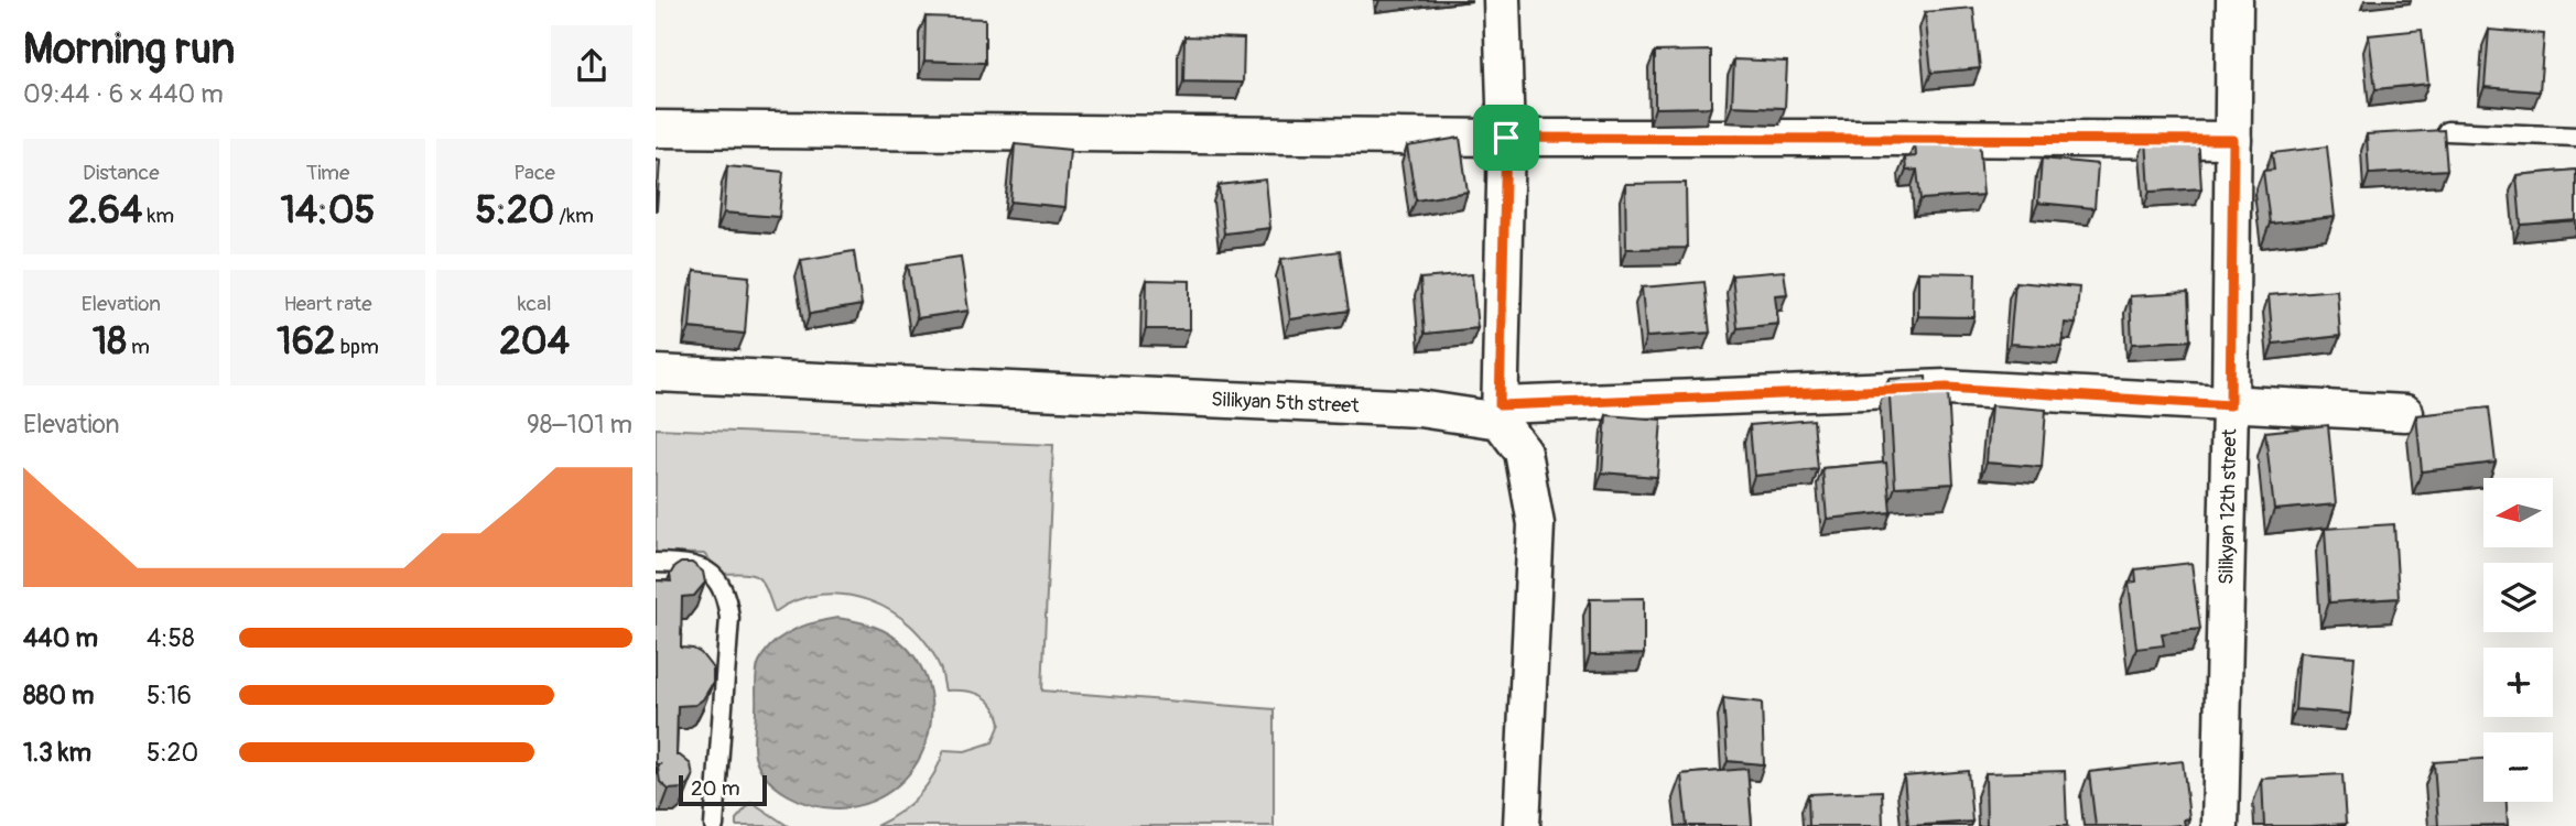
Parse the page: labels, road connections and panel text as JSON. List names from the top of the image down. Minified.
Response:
{"streets":{"street":["Silikyan 5th street","Silikyan 12th street"]},"crossings":[["Silikyan 5th street","Silikyan 12th street"]],"scale_bar":"20 m","north":"left","page":{"heading":["Morning run","09:44 · 6 × 440 m"],"stats":[["Distance","2.64 km"],["Time","14:05"],["Pace","5:20 /km"],["Elevation","18 m"],["Heart rate","162 bpm"],["kcal","204"]],"chart":["Elevation","98–101 m"],"map_buttons":["+","−"],"list":[{"name":"440 m","note":"4:58"},{"name":"880 m","note":"5:16"},{"name":"1.3 km","note":"5:20"}],"scale":"20 m"}}
